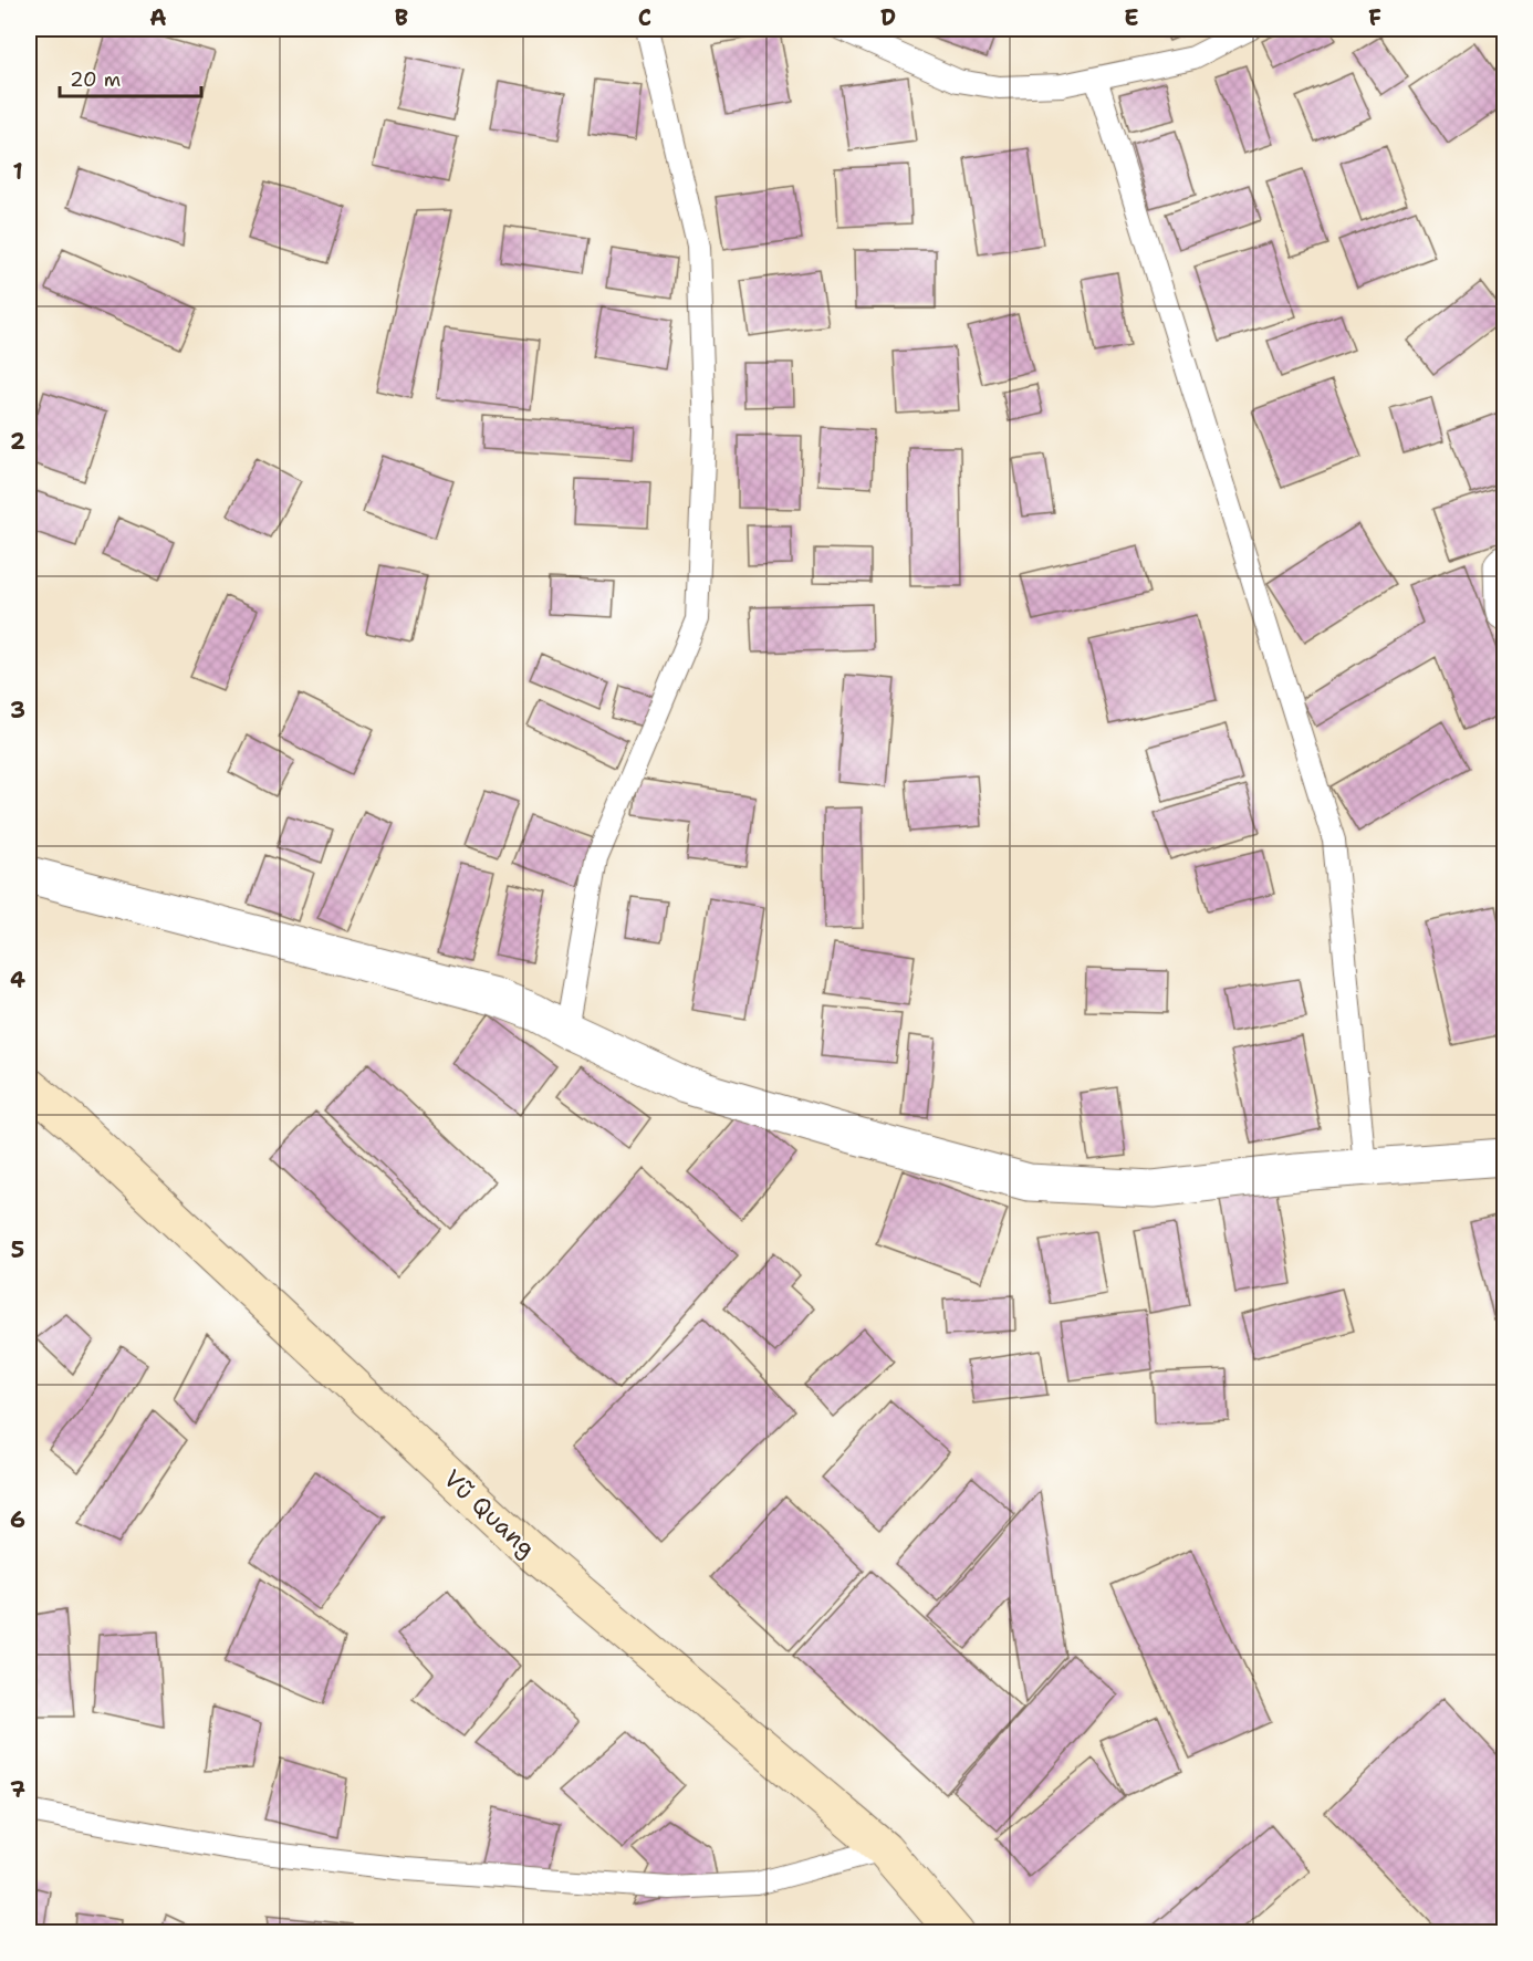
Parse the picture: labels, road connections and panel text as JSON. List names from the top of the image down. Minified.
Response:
{"streets":{"main road":["Vũ Quang"]},"scale_bar":"20 m","grid":{"columns":["A","B","C","D","E","F"],"rows":["1","2","3","4","5","6","7"]}}
